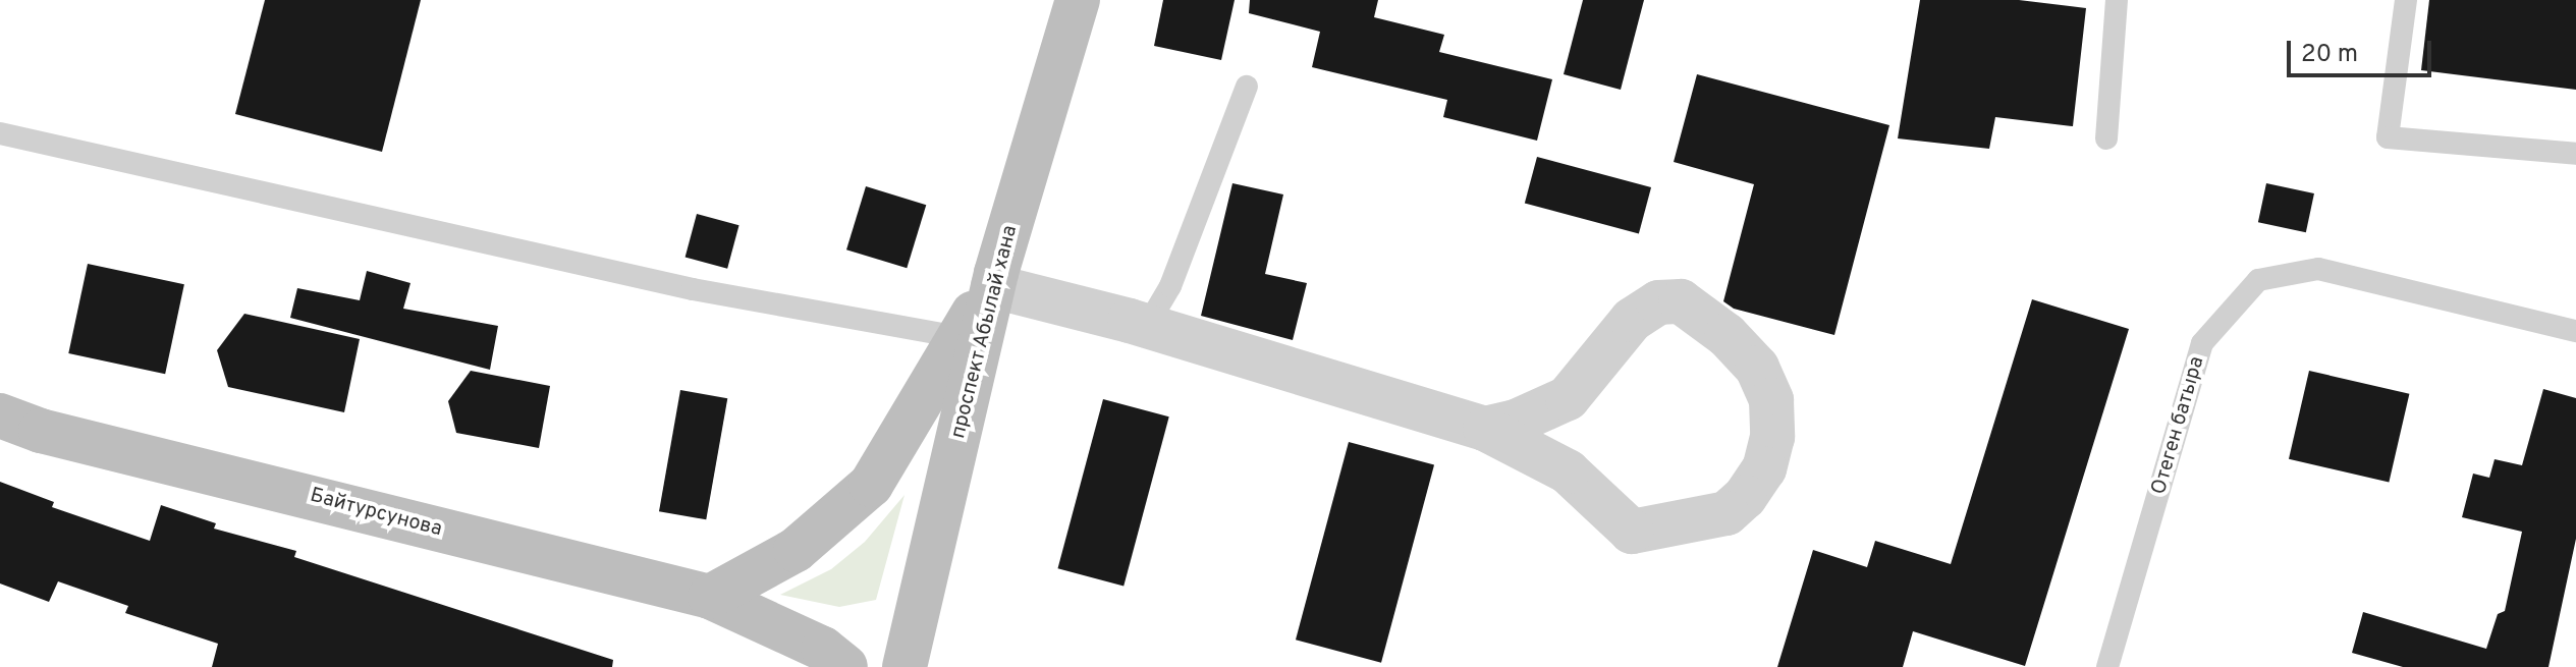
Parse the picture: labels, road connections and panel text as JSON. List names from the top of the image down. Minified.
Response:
{"streets":{"main road":["проспект Абылай хана","Байтурсунова"],"lane":["Отеген батыра"]},"scale_bar":"20 m"}
